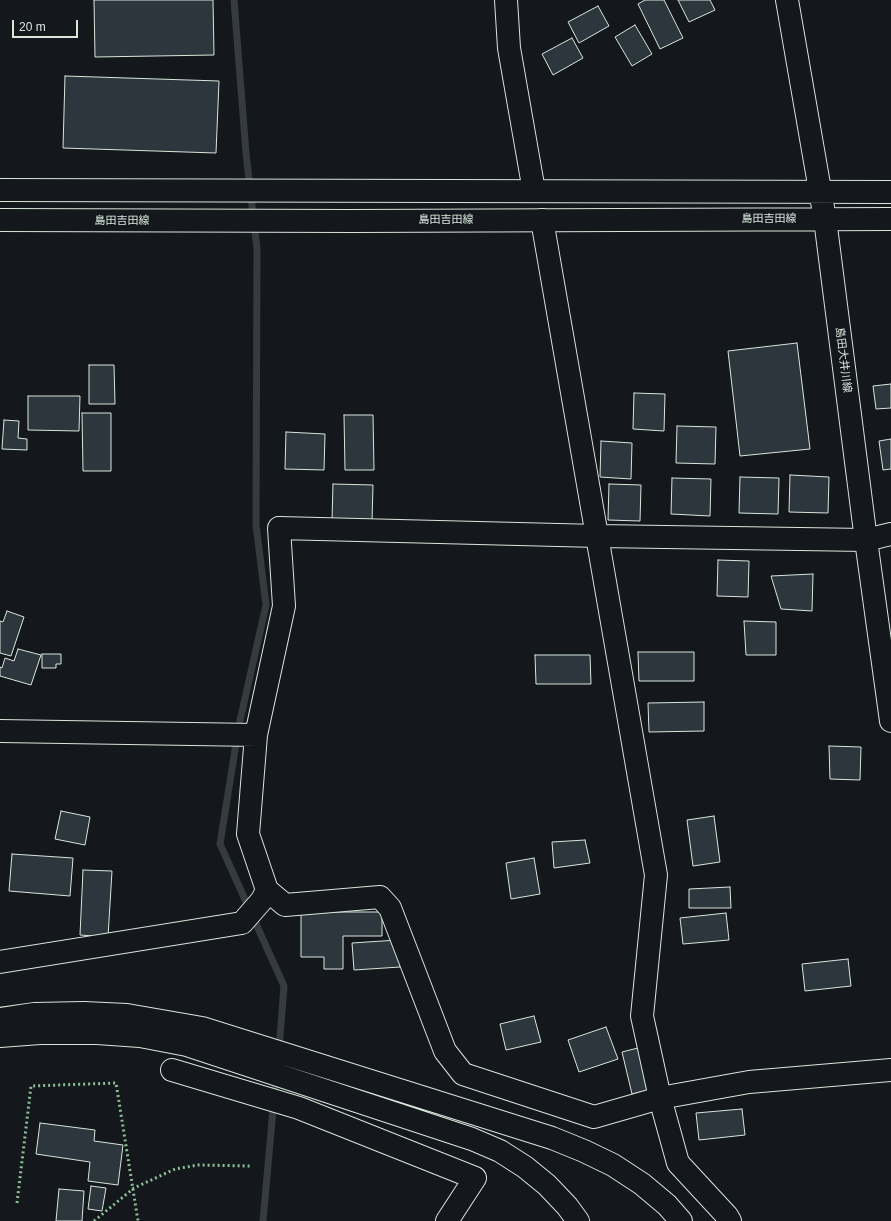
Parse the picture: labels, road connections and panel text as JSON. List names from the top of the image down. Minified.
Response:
{"streets":{"main road":["島田吉田線","島田大井川線"]},"crossings":[["島田吉田線","島田大井川線"]],"scale_bar":"20 m"}
